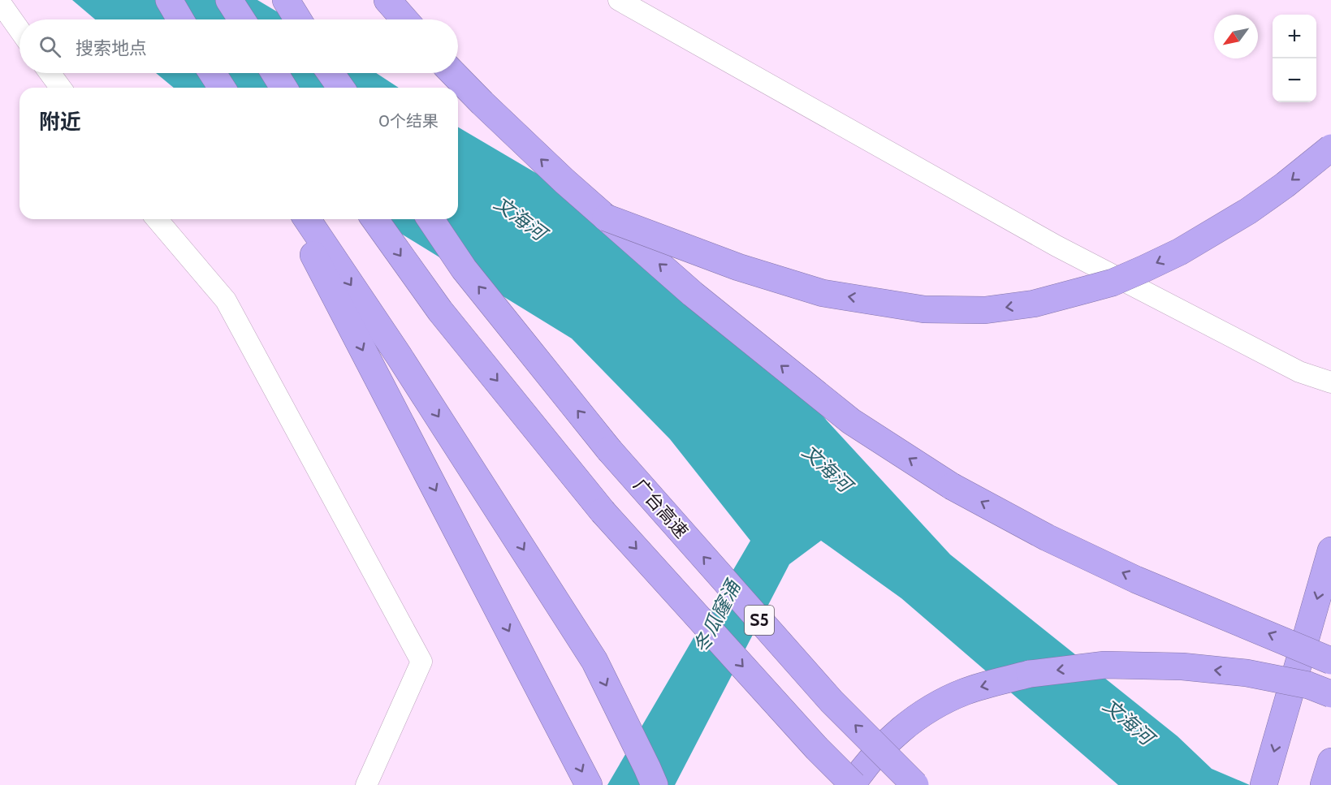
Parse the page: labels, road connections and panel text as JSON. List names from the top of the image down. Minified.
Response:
{"streets":{"highway":["广台高速","S5"]},"water":["文海河","冬瓜窿涌"],"north":"bottom left","page":{"map_buttons":["+","−"],"search":"搜索地点","heading":["附近","0个结果"]}}
